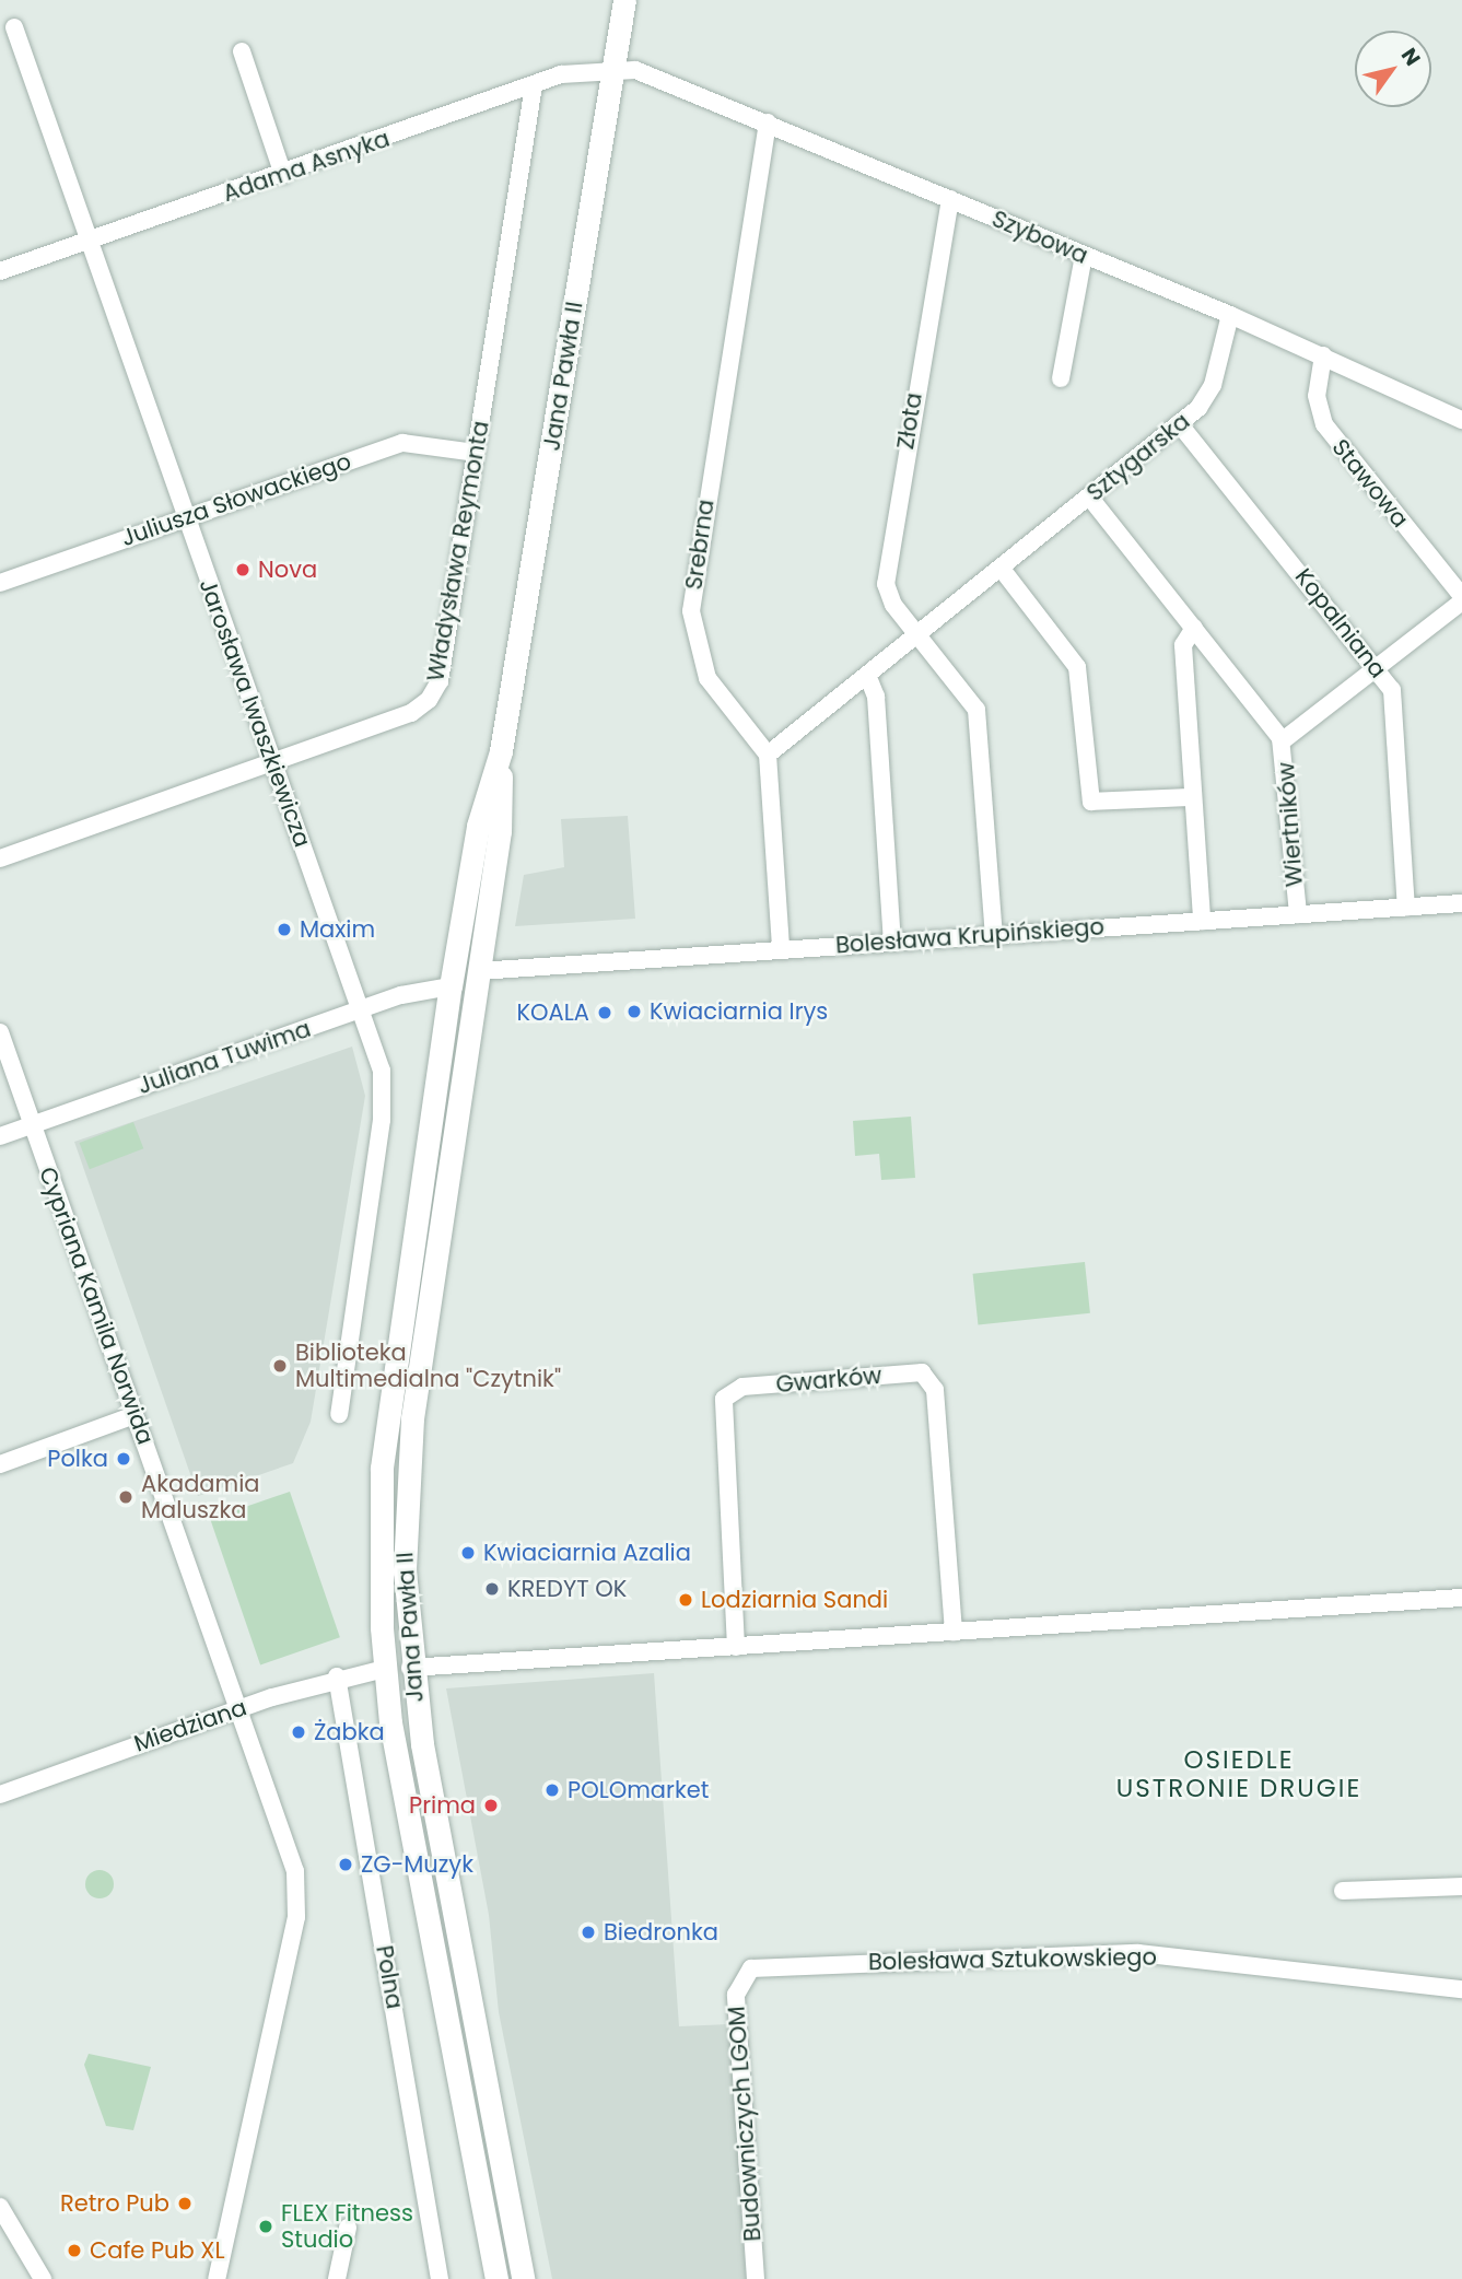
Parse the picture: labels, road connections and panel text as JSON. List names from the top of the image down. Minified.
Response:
{"streets":{"street":["Adama Asnyka","Szybowa","Jana Pawła II","Złota","Sztygarska","Stawowa","Juliusza Słowackiego","Srebrna","Władysława Reymonta","Kopalniana","Jarosława Iwaszkiewicza","Wiertników","Bolesława Krupińskiego","Juliana Tuwima","Cypriana Kamila Norwida","Gwarków","Miedziana","Bolesława Sztukowskiego","Polna","Budowniczych LGOM"]},"crossings":[["Adama Asnyka","Szybowa"],["Adama Asnyka","Jana Pawła II"],["Adama Asnyka","Władysława Reymonta"],["Adama Asnyka","Jarosława Iwaszkiewicza"],["Szybowa","Jana Pawła II"],["Szybowa","Złota"],["Szybowa","Sztygarska"],["Szybowa","Stawowa"],["Szybowa","Srebrna"],["Jana Pawła II","Bolesława Krupińskiego"],["Jana Pawła II","Juliana Tuwima"],["Jana Pawła II","Miedziana"],["Złota","Sztygarska"],["Sztygarska","Srebrna"],["Sztygarska","Kopalniana"],["Sztygarska","Wiertników"],["Juliusza Słowackiego","Władysława Reymonta"],["Juliusza Słowackiego","Jarosława Iwaszkiewicza"],["Władysława Reymonta","Jarosława Iwaszkiewicza"],["Kopalniana","Bolesława Krupińskiego"],["Jarosława Iwaszkiewicza","Juliana Tuwima"],["Wiertników","Bolesława Krupińskiego"],["Juliana Tuwima","Cypriana Kamila Norwida"],["Cypriana Kamila Norwida","Miedziana"],["Miedziana","Polna"],["Bolesława Sztukowskiego","Budowniczych LGOM"]],"districts":["OSIEDLE USTRONIE DRUGIE"],"places":["Nova","Maxim","Kwiaciarnia Irys","KOALA","Biblioteka Multimedialna \"Czytnik\"","Polka","Akadamia Maluszka","Kwiaciarnia Azalia","KREDYT OK","Lodziarnia Sandi","Żabka","POLOmarket","Prima","ZG-Muzyk","Biedronka","Retro Pub","FLEX Fitness Studio","Cafe Pub XL"],"north":"top right"}
